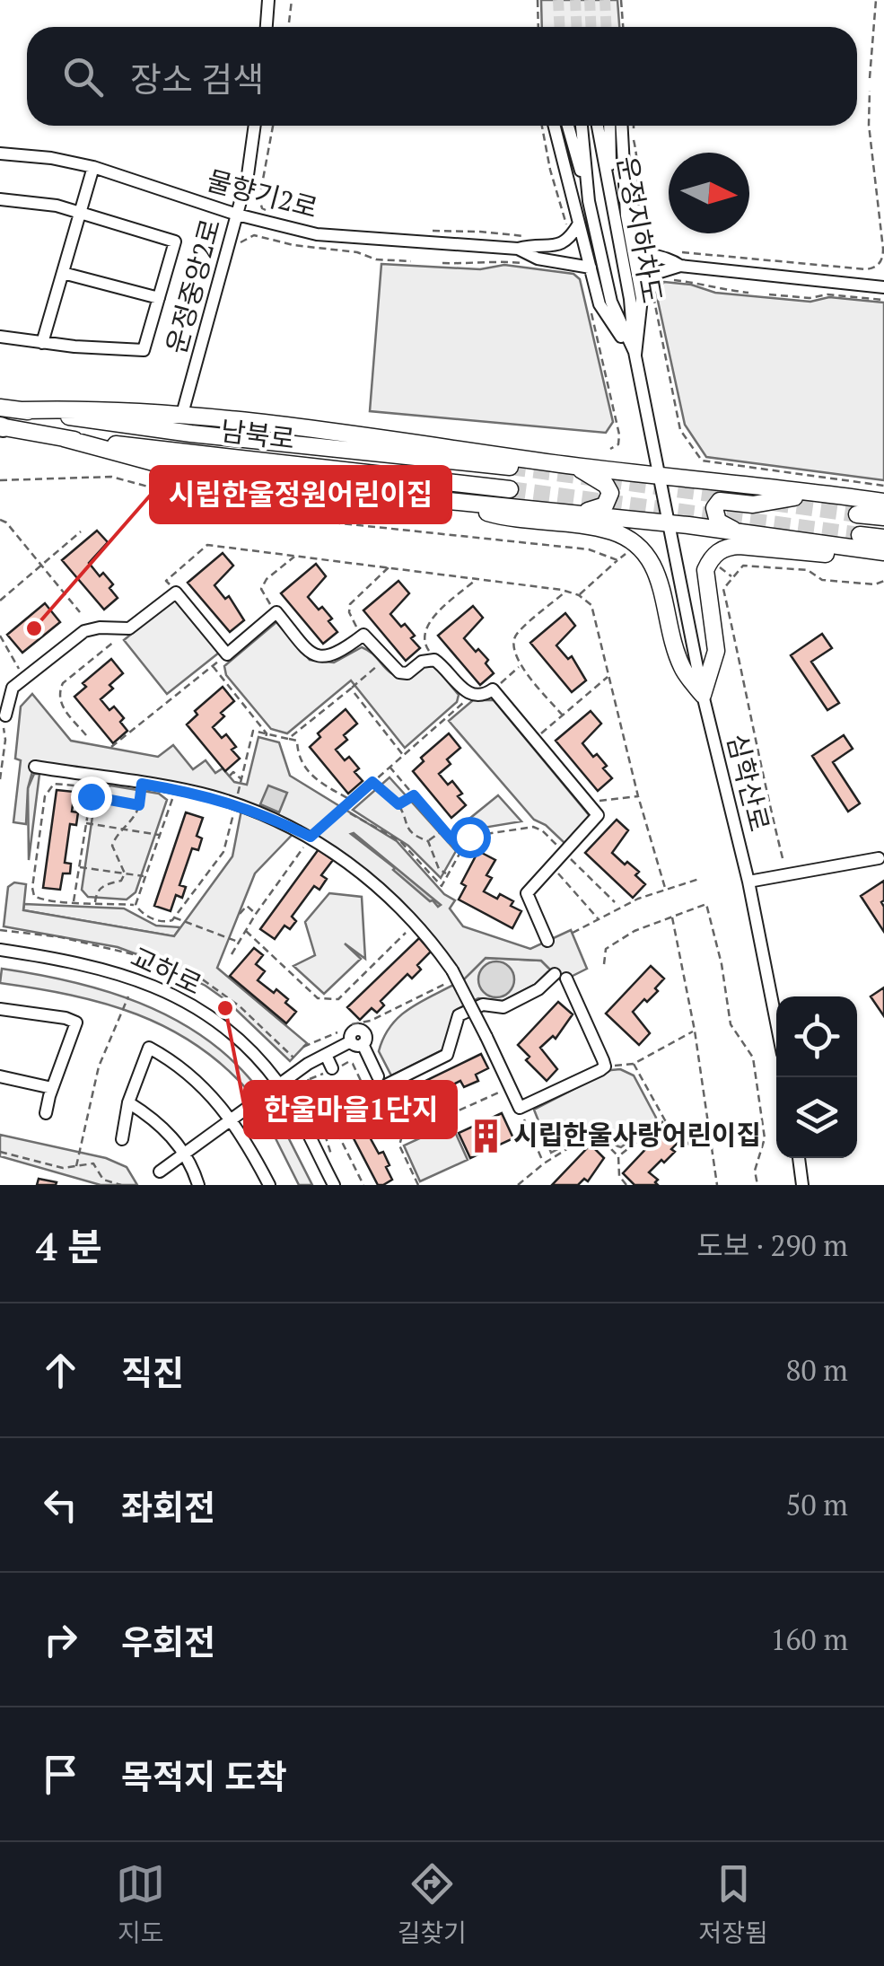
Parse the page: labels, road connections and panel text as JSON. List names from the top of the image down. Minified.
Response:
{"streets":{"main road":["남북로"],"street":["물향기2로","운정지하차도","운정중앙2로","심학산로","교하로"]},"crossings":[["물향기2로","운정중앙2로"],["운정지하차도","심학산로"]],"places":{"other":["시립한울정원어린이집","한울마을1단지"],"building":["시립한울사랑어린이집"]},"north":"right","page":{"search":"장소 검색","heading":["4 분","도보 · 290 m"],"list":[["직진","80 m"],["좌회전","50 m"],["우회전","160 m"],"목적지 도착"],"nav":["지도","길찾기","저장됨"]}}
